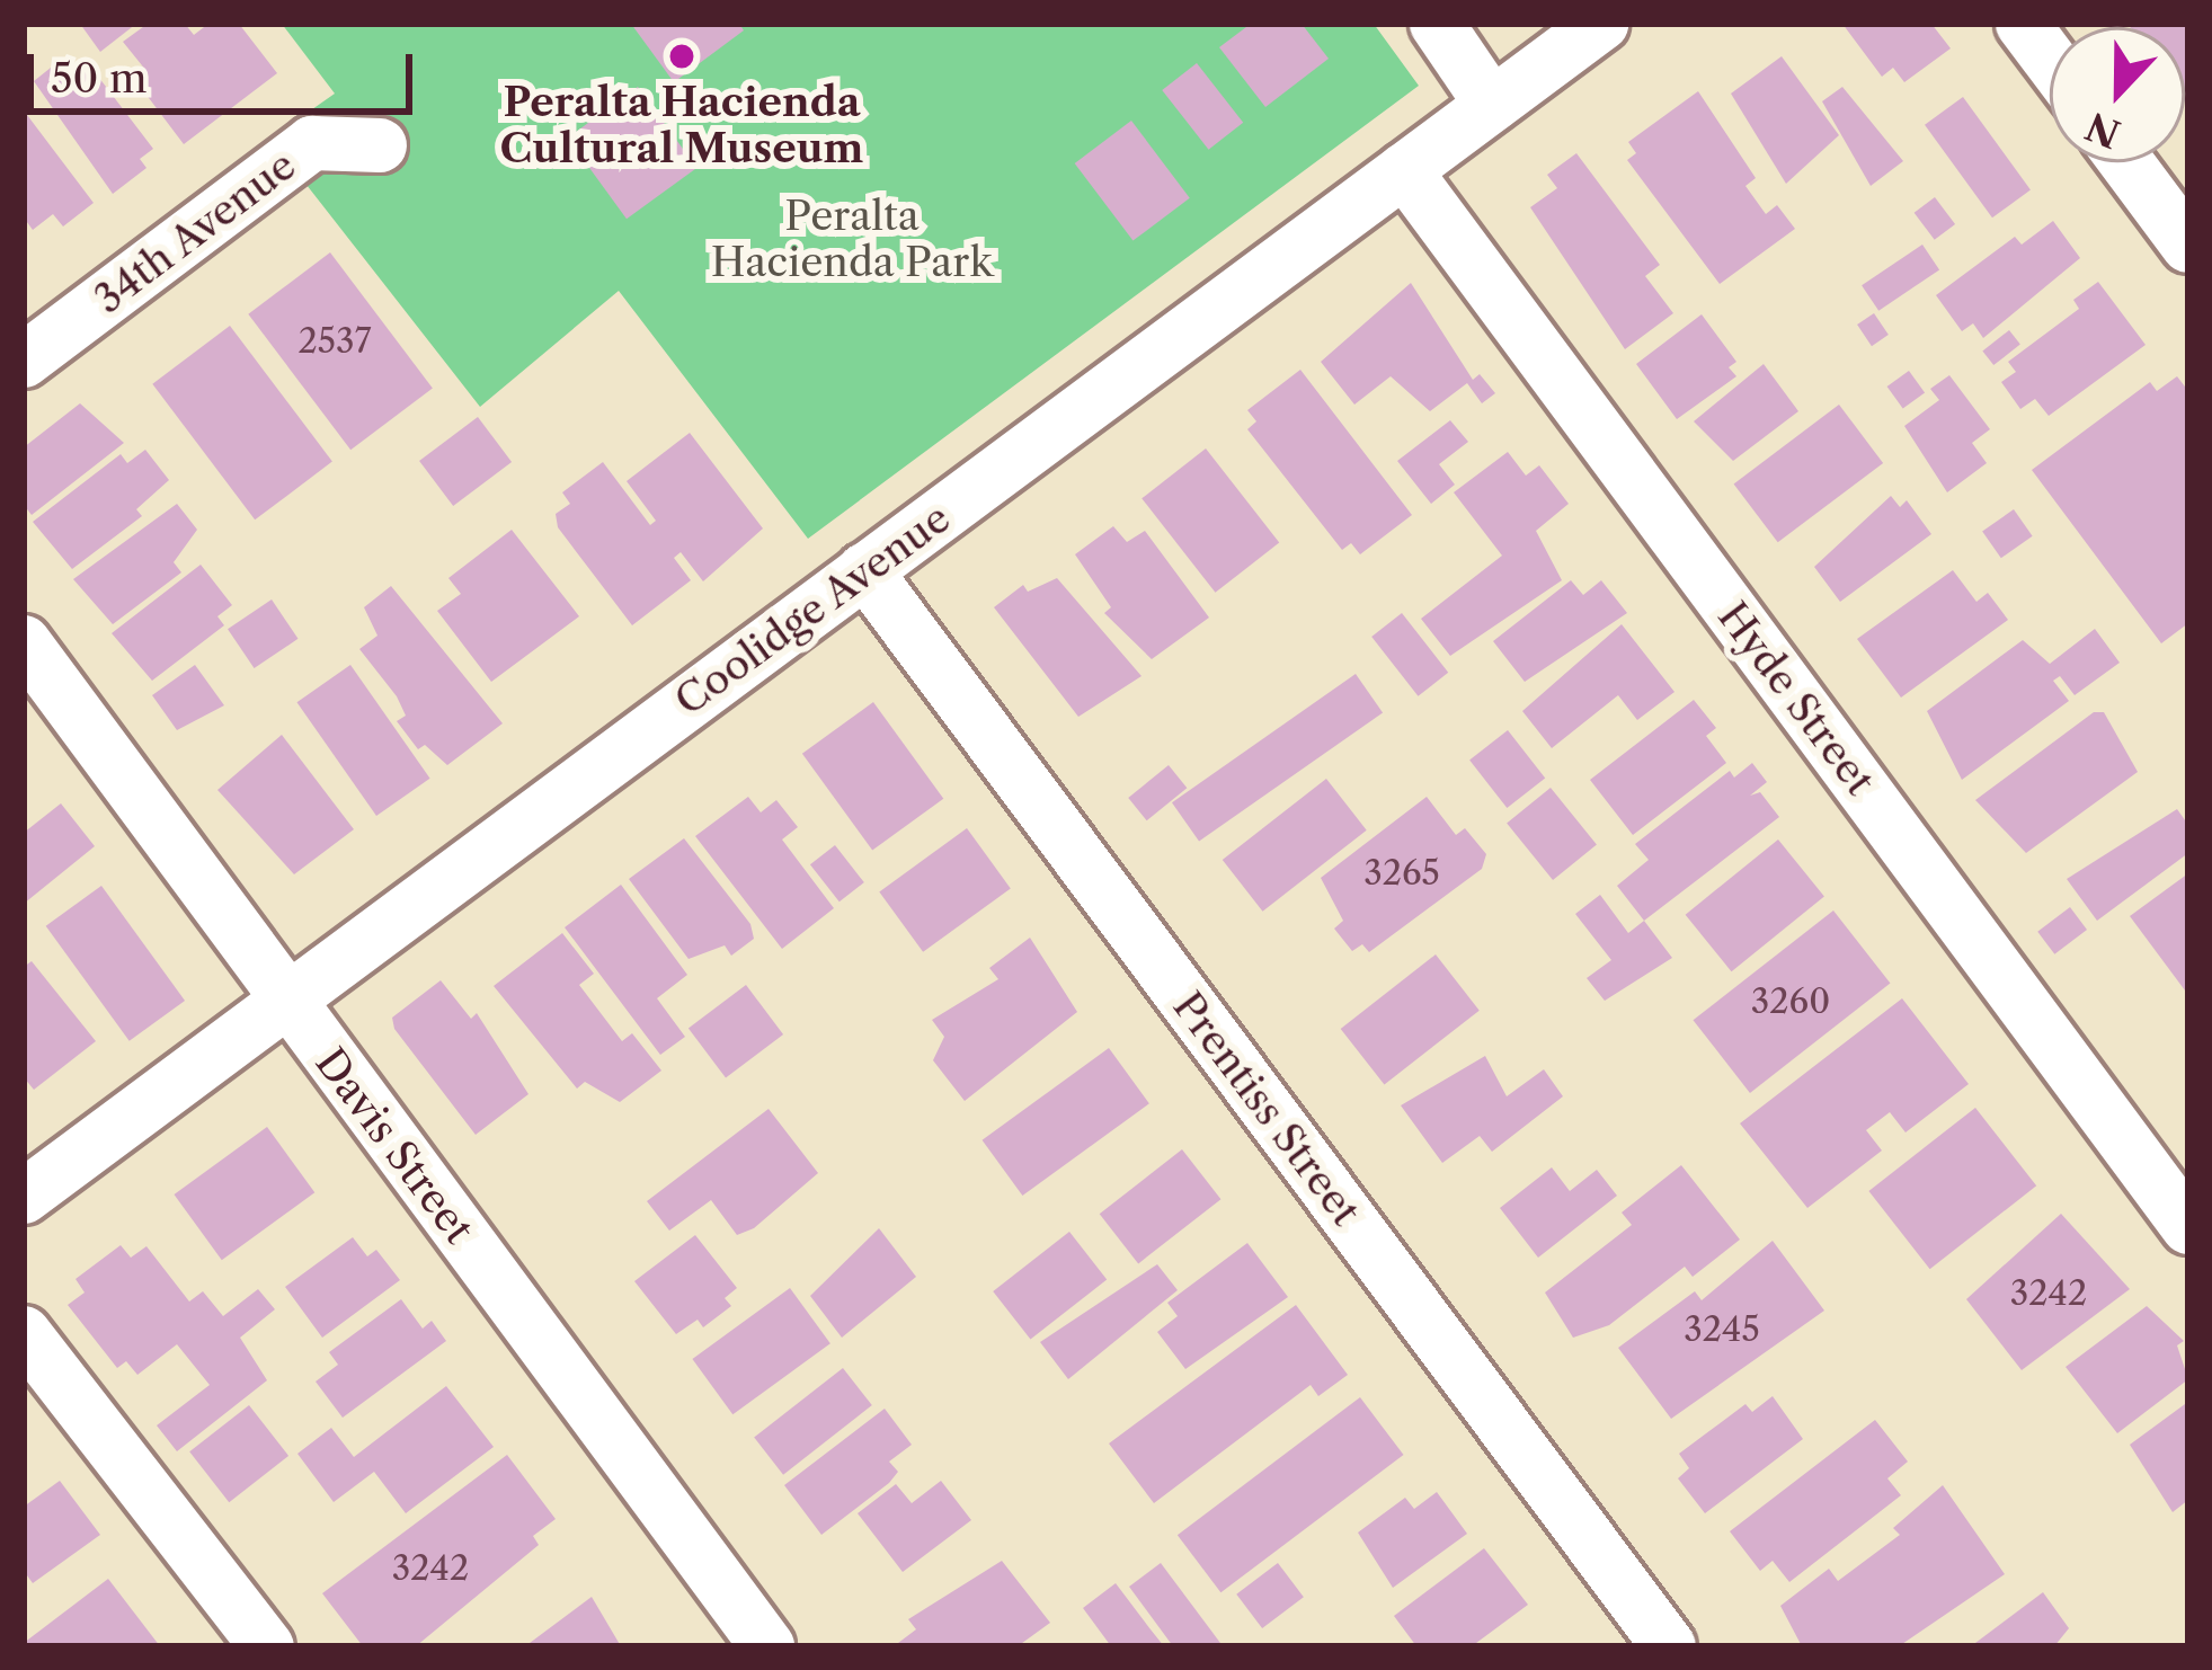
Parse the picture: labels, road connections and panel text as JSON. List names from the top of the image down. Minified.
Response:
{"streets":{"street":["34th Avenue","Coolidge Avenue","Hyde Street","Prentiss Street","Davis Street"]},"crossings":[["Coolidge Avenue","Hyde Street"],["Coolidge Avenue","Prentiss Street"],["Coolidge Avenue","Davis Street"]],"parks":["Peralta Hacienda Park"],"places":["Peralta Hacienda Cultural Museum"],"house_numbers":["2537","3265","3260","3242","3245","3242"],"scale_bar":"50 m","north":"bottom"}
